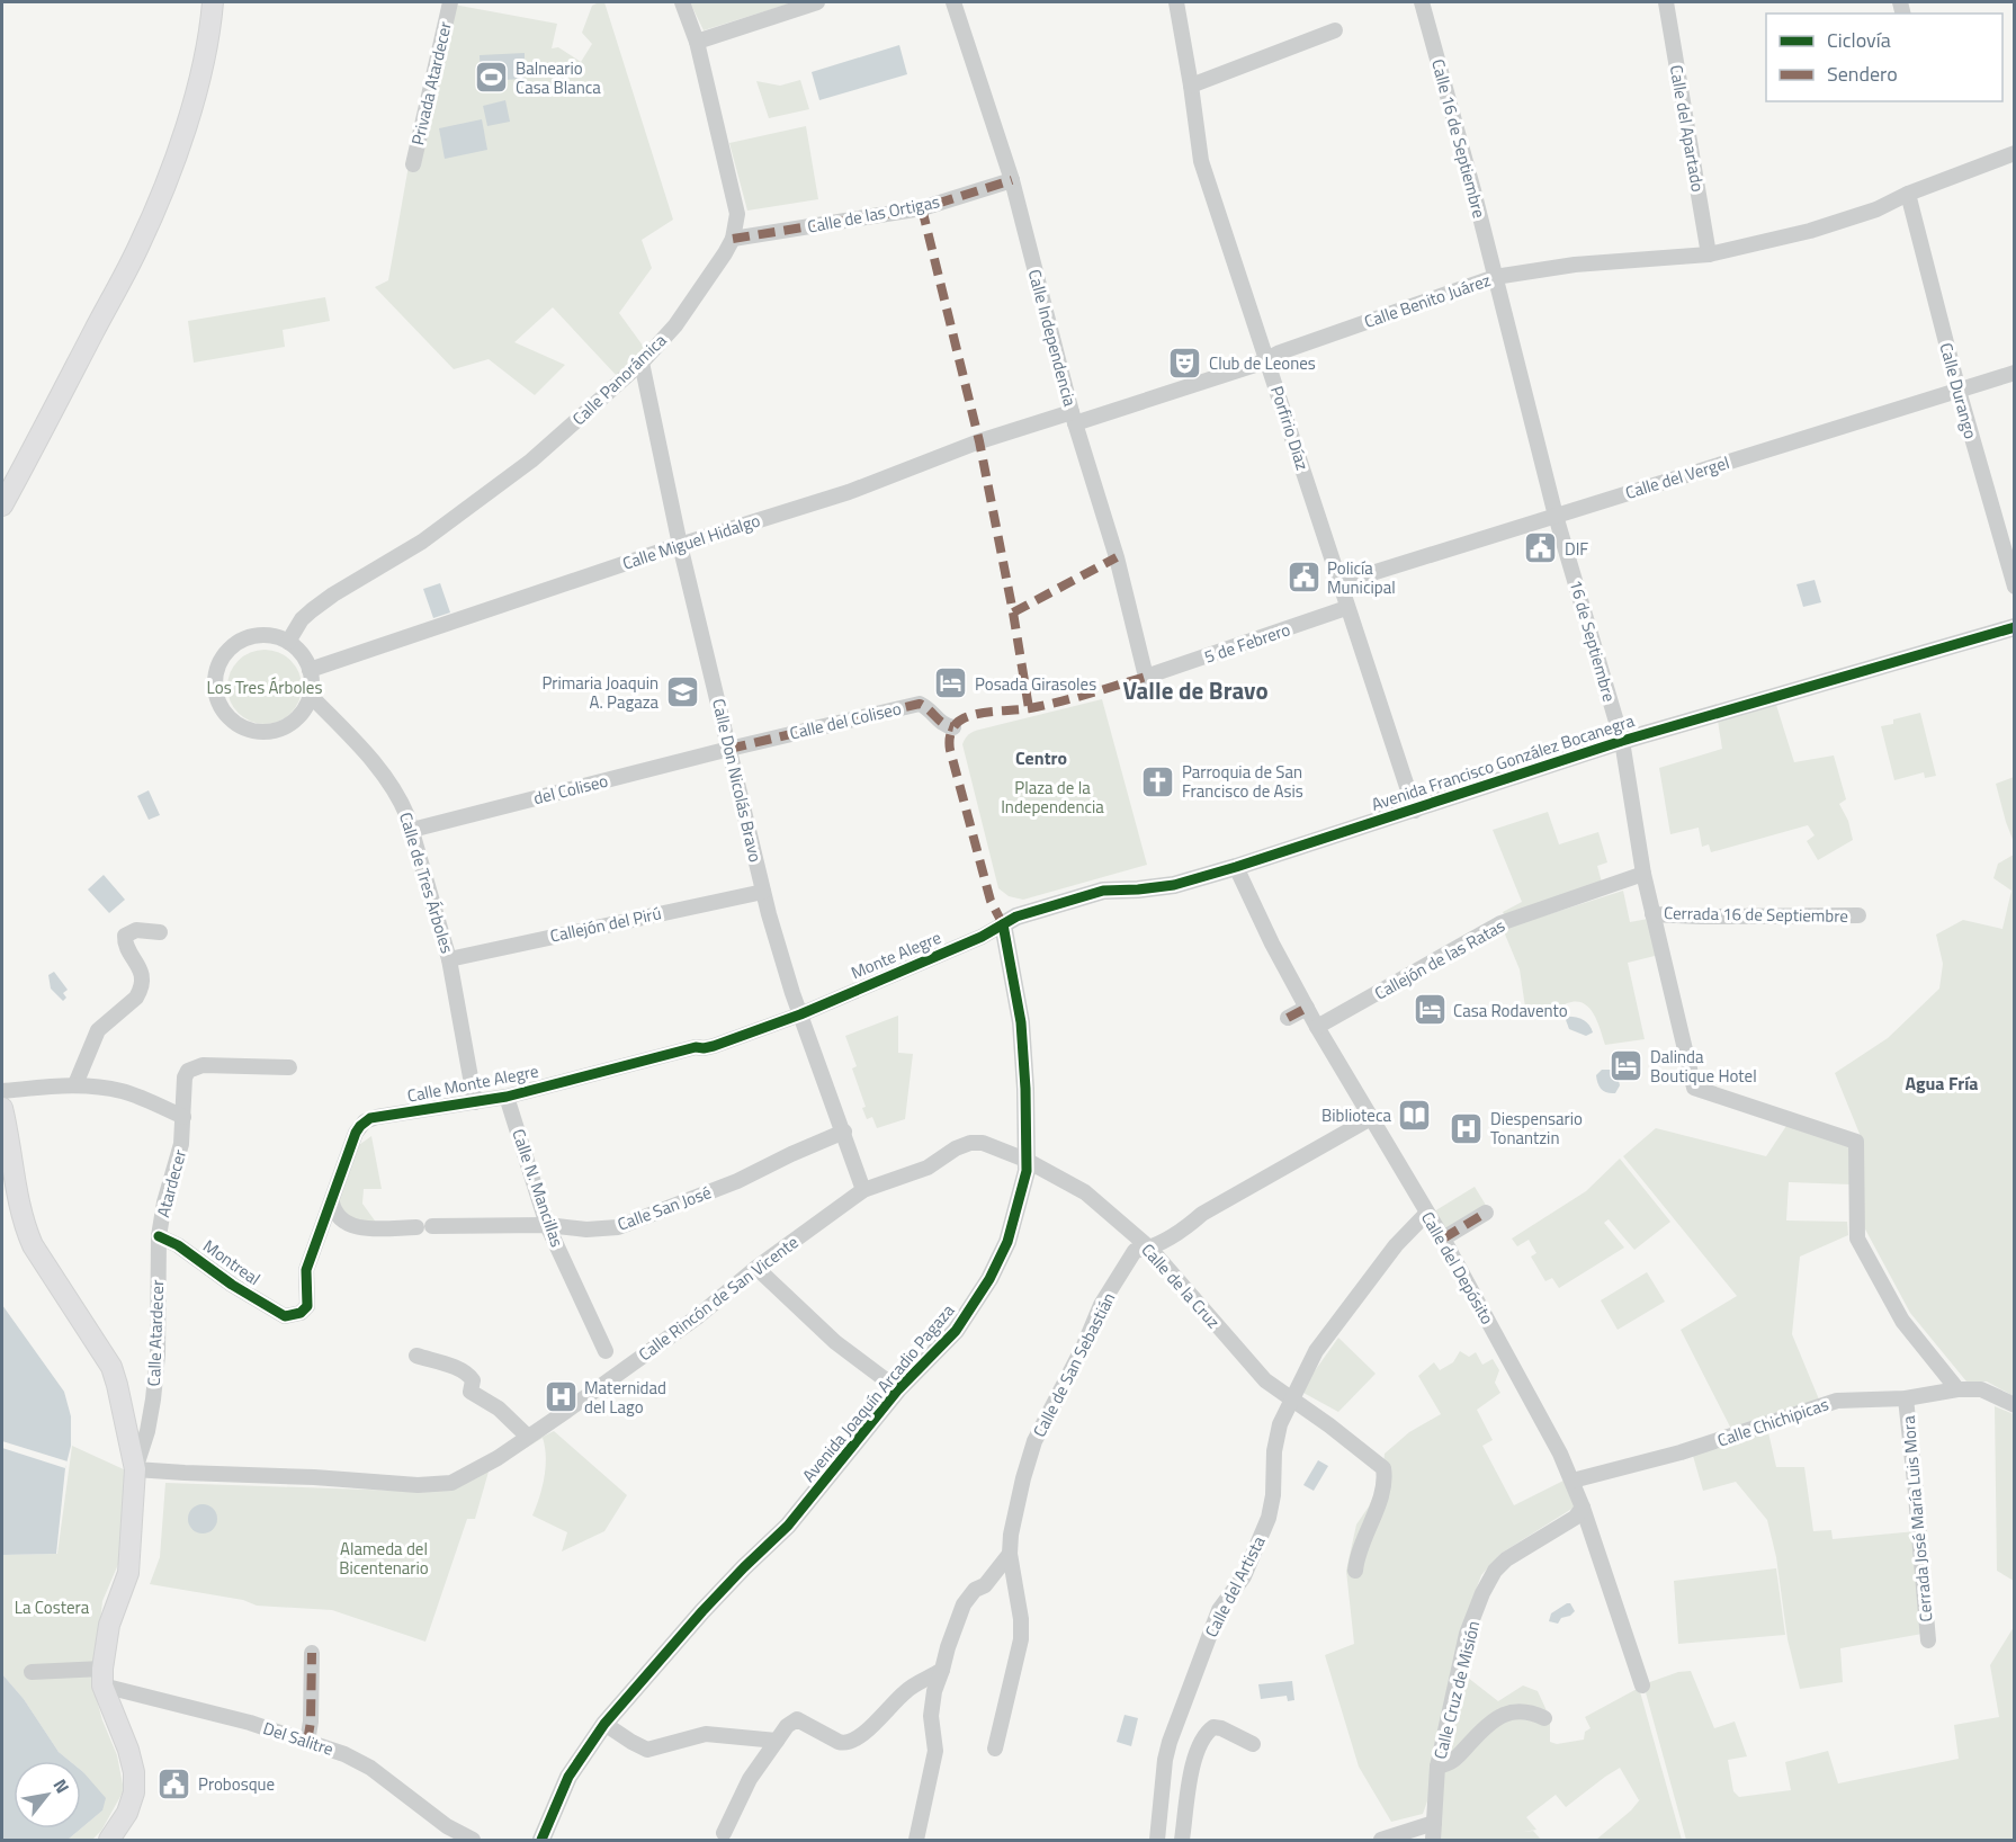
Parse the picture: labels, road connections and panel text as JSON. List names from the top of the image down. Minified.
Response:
{"streets":{"street":["Privada Atardecer","Calle del Apartado","Calle 16 de Septiembre","Calle de las Ortigas","Calle Benito Juárez","Calle Independencia","Calle Panorámica","Calle Durango","Porfirio Díaz","Calle del Vergel","Calle Miguel Hidalgo","16 de Septiembre","5 de Febrero","Calle del Coliseo","Avenida Francisco González Bocanegra","Calle Don Nicolás Bravo","del Coliseo","Calle de Tres Árboles","Cerrada 16 de Septiembre","Callejón del Pirú","Monte Alegre","Callejón de las Ratas","Calle Monte Alegre","Atardecer","Calle N. Mancillas","Calle San José","Montreal","Calle del Depósito","Calle de la Cruz","Calle Rincón de San Vicente","Calle Atardecer","Calle de San Sebastián","Avenida Joaquín Arcadio Pagaza","Calle Chichipicas","Cerrada José María Luis Mora","Calle del Artista","Calle Cruz de Misión","Del Salitre"]},"crossings":[["Calle del Apartado","Calle Benito Juárez"],["Calle 16 de Septiembre","Calle Benito Juárez"],["Calle 16 de Septiembre","16 de Septiembre"],["Calle de las Ortigas","Calle Independencia"],["Calle de las Ortigas","Calle Panorámica"],["Calle Benito Juárez","Calle Independencia"],["Calle Benito Juárez","Calle Durango"],["Calle Benito Juárez","Porfirio Díaz"],["Calle Benito Juárez","Calle Miguel Hidalgo"],["Calle Benito Juárez","16 de Septiembre"],["Calle Independencia","Calle Miguel Hidalgo"],["Calle Independencia","5 de Febrero"],["Calle Panorámica","Calle Miguel Hidalgo"],["Calle Panorámica","Calle Don Nicolás Bravo"],["Calle Panorámica","Calle de Tres Árboles"],["Calle Durango","Calle del Vergel"],["Porfirio Díaz","Calle del Vergel"],["Porfirio Díaz","5 de Febrero"],["Porfirio Díaz","Avenida Francisco González Bocanegra"],["Calle del Vergel","16 de Septiembre"],["Calle Miguel Hidalgo","Calle Don Nicolás Bravo"],["Calle Miguel Hidalgo","Calle de Tres Árboles"],["16 de Septiembre","Avenida Francisco González Bocanegra"],["16 de Septiembre","Cerrada 16 de Septiembre"],["16 de Septiembre","Callejón de las Ratas"],["16 de Septiembre","Calle Chichipicas"],["Calle del Coliseo","Calle Don Nicolás Bravo"],["Calle del Coliseo","del Coliseo"],["Avenida Francisco González Bocanegra","Monte Alegre"],["Avenida Francisco González Bocanegra","Calle del Depósito"],["Avenida Francisco González Bocanegra","Avenida Joaquín Arcadio Pagaza"],["Calle Don Nicolás Bravo","del Coliseo"],["Calle Don Nicolás Bravo","Callejón del Pirú"],["Calle Don Nicolás Bravo","Monte Alegre"],["Calle Don Nicolás Bravo","Calle Monte Alegre"],["Calle Don Nicolás Bravo","Calle San José"],["Calle Don Nicolás Bravo","Calle Rincón de San Vicente"],["del Coliseo","Calle de Tres Árboles"],["Calle de Tres Árboles","Callejón del Pirú"],["Calle de Tres Árboles","Calle Monte Alegre"],["Monte Alegre","Calle Monte Alegre"],["Monte Alegre","Avenida Joaquín Arcadio Pagaza"],["Callejón de las Ratas","Calle del Depósito"],["Calle Monte Alegre","Calle N. Mancillas"],["Calle Monte Alegre","Calle San José"],["Calle Monte Alegre","Montreal"],["Atardecer","Montreal"],["Atardecer","Calle Atardecer"],["Calle N. Mancillas","Calle San José"],["Montreal","Calle Atardecer"],["Calle del Depósito","Calle de San Sebastián"],["Calle del Depósito","Calle Chichipicas"],["Calle del Depósito","Calle del Artista"],["Calle del Depósito","Calle Cruz de Misión"],["Calle de la Cruz","Calle Rincón de San Vicente"],["Calle de la Cruz","Calle de San Sebastián"],["Calle de la Cruz","Avenida Joaquín Arcadio Pagaza"],["Calle de la Cruz","Calle del Artista"],["Calle Rincón de San Vicente","Calle Atardecer"],["Calle Rincón de San Vicente","Avenida Joaquín Arcadio Pagaza"],["Calle Chichipicas","Cerrada José María Luis Mora"]],"districts":["Valle de Bravo","Centro","Agua Fría"],"parks":["Los Tres Árboles","Plaza de la Independencia","Alameda del Bicentenario","La Costera"],"places":{"sports":["Balneario Casa Blanca"],"theatre":["Club de Leones"],"public building":["DIF","Policía Municipal","Probosque"],"hotel":["Posada Girasoles","Casa Rodavento","Dalinda Boutique Hotel"],"school or university":["Primaria Joaquin A. Pagaza"],"church":["Parroquia de San Francisco de Asis"],"library":["Biblioteca"],"hospital":["Diespensario Tonantzin","Maternidad del Lago"]},"legend":["Ciclovía","Sendero"],"north":"top right"}
